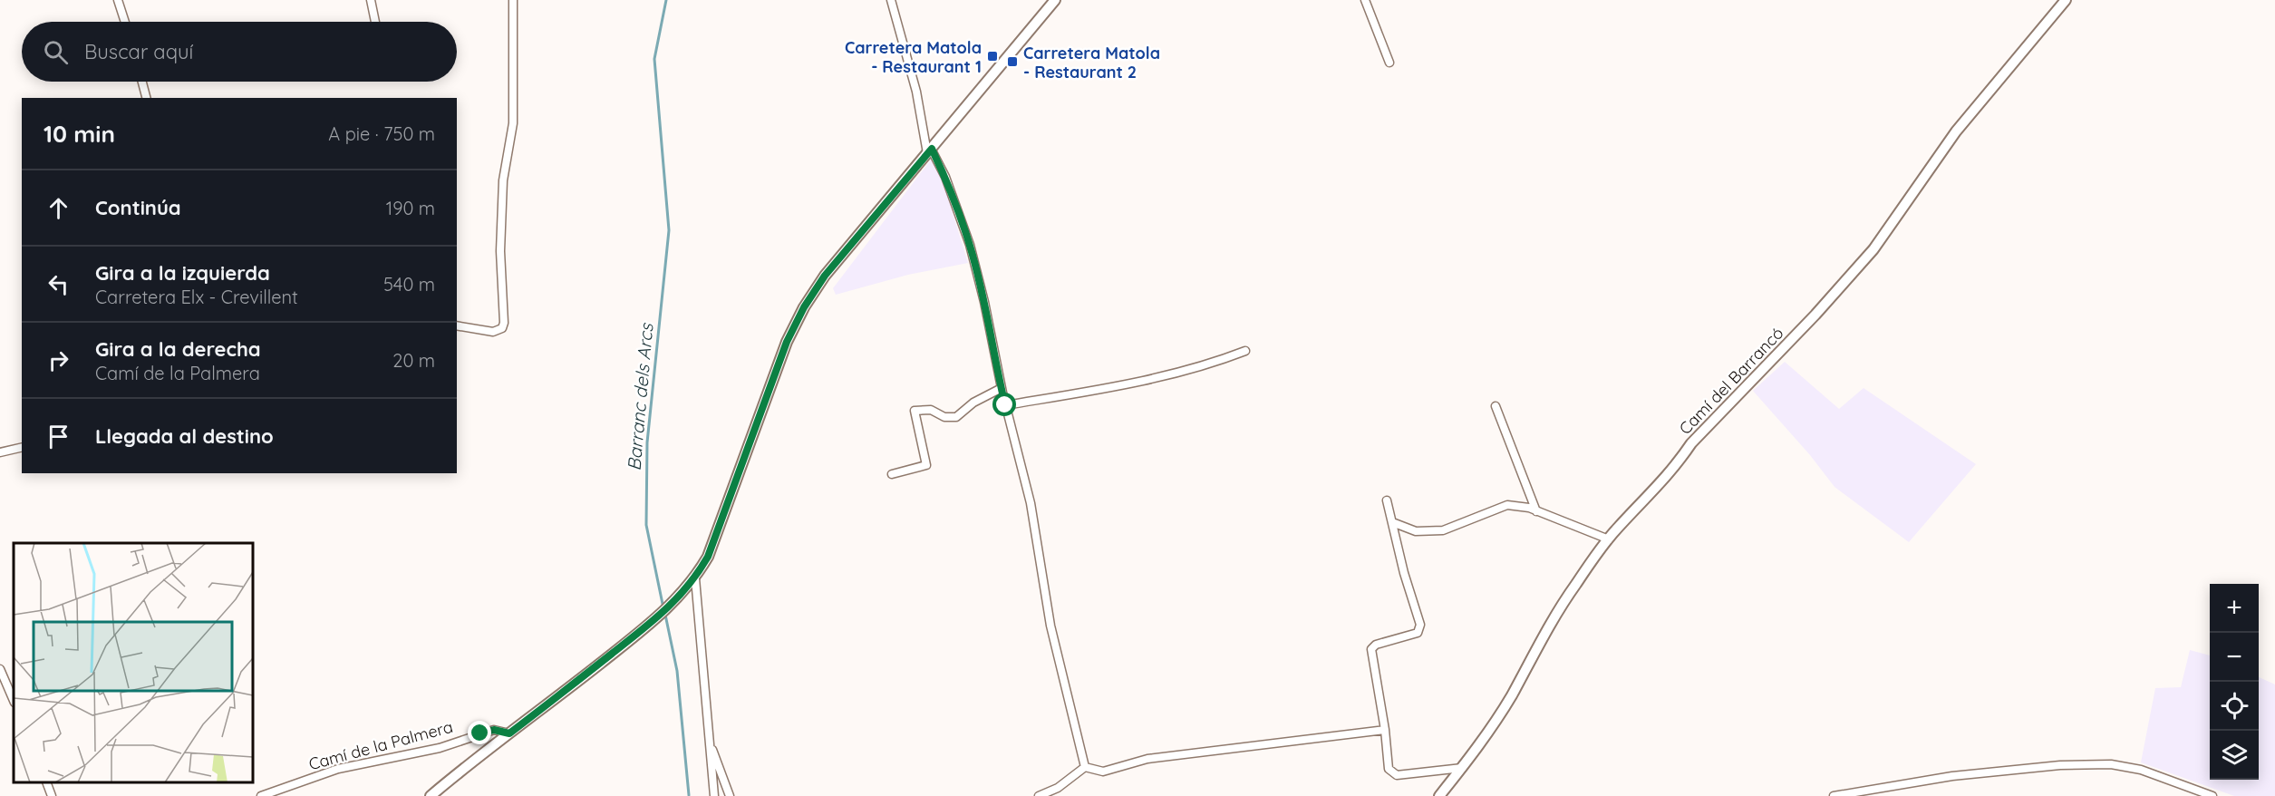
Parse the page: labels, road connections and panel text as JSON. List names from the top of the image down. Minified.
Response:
{"streets":{"street":["Camí del Barrancó","Camí de la Palmera"]},"water":["Barranc dels Arcs"],"places":{"transit":["Carretera Matola - Restaurant 1","Carretera Matola - Restaurant 2"]},"page":{"search":"Buscar aquí","heading":["10 min","A pie · 750 m"],"list":[["Continúa","190 m"],["Gira a la izquierda","Carretera Elx - Crevillent","540 m"],["Gira a la derecha","Camí de la Palmera","20 m"],"Llegada al destino"],"map_buttons":["+","−"]}}
